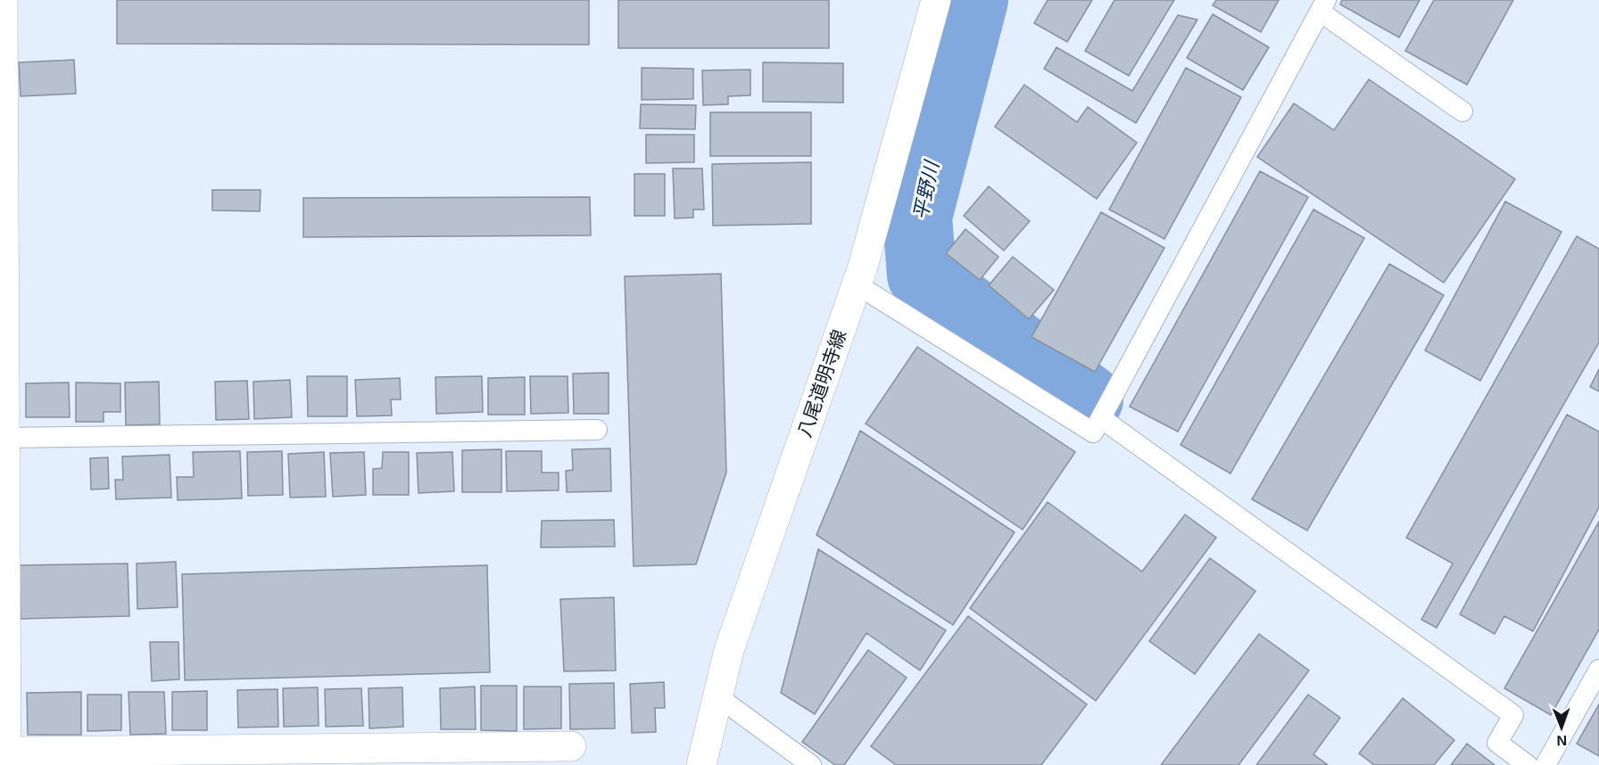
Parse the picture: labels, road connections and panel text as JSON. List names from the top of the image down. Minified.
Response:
{"streets":{"street":["八尾道明寺線"]},"water":["平野川"],"north":"bottom"}
